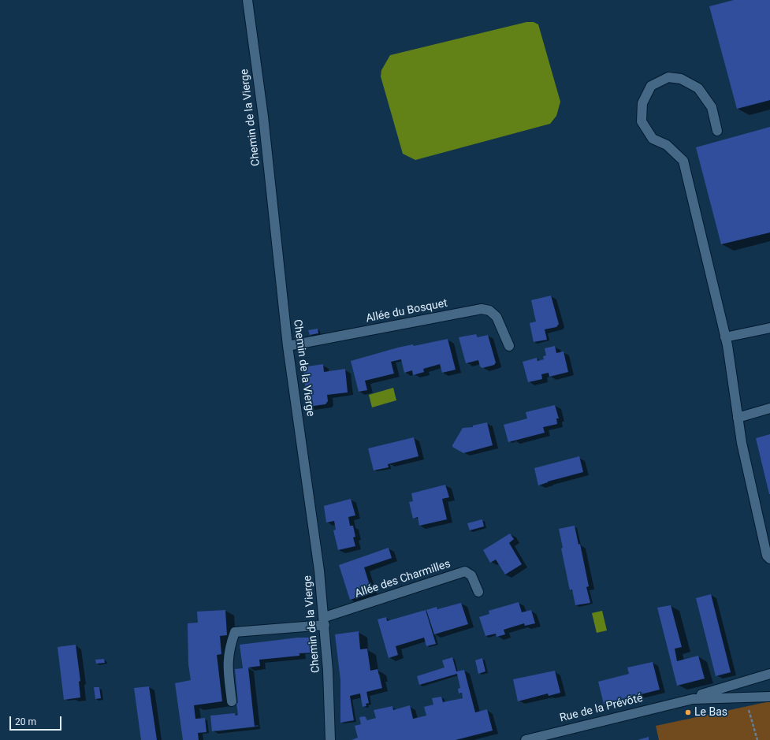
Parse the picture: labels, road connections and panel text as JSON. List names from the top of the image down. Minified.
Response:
{"streets":{"street":["Chemin de la Vierge","Allée du Bosquet","Allée des Charmilles","Rue de la Prévôté"]},"crossings":[["Chemin de la Vierge","Allée du Bosquet"],["Chemin de la Vierge","Allée des Charmilles"]],"places":["Le Bas"],"scale_bar":"20 m"}
